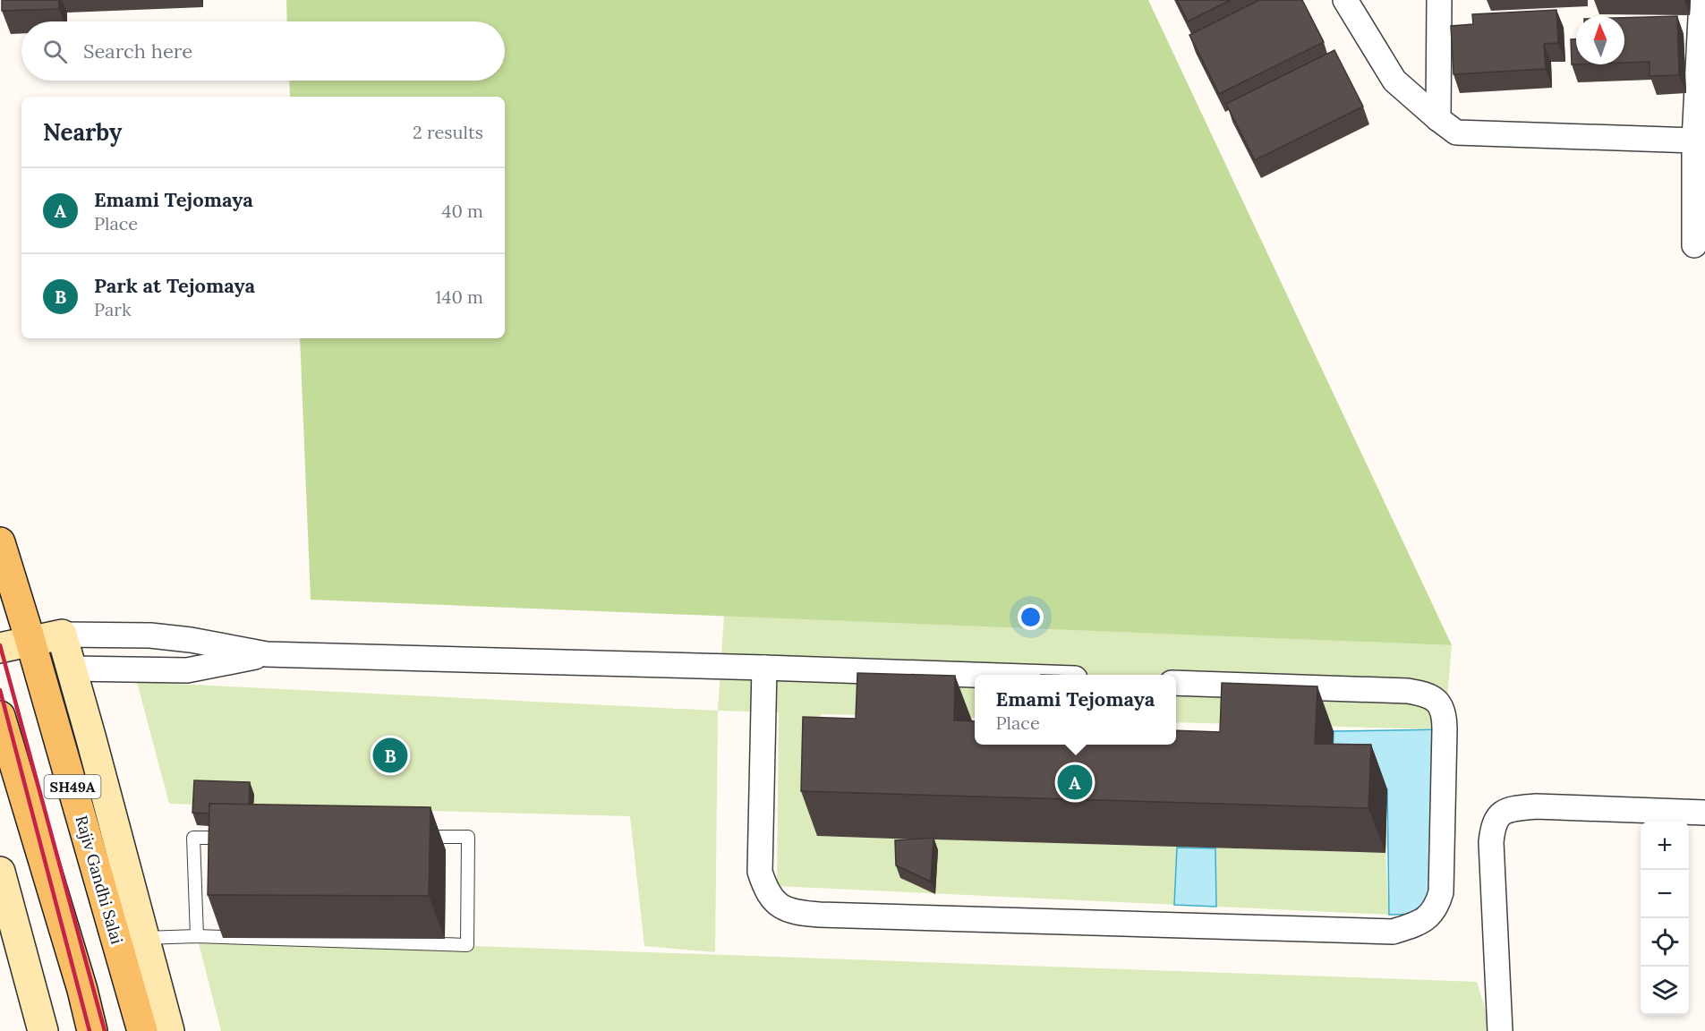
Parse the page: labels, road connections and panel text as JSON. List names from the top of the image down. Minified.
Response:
{"streets":{"main road":["SH49A","Rajiv Gandhi Salai"]},"north":"top","page":{"search":"Search here","heading":["Nearby","2 results"],"list":[{"mark":"A","name":"Emami Tejomaya","note":"Place","value":"40 m"},{"mark":"B","name":"Park at Tejomaya","note":"Park","value":"140 m"}],"popup":["Emami Tejomaya","Place"],"pins":["B","A"],"map_buttons":["+","−"]}}
